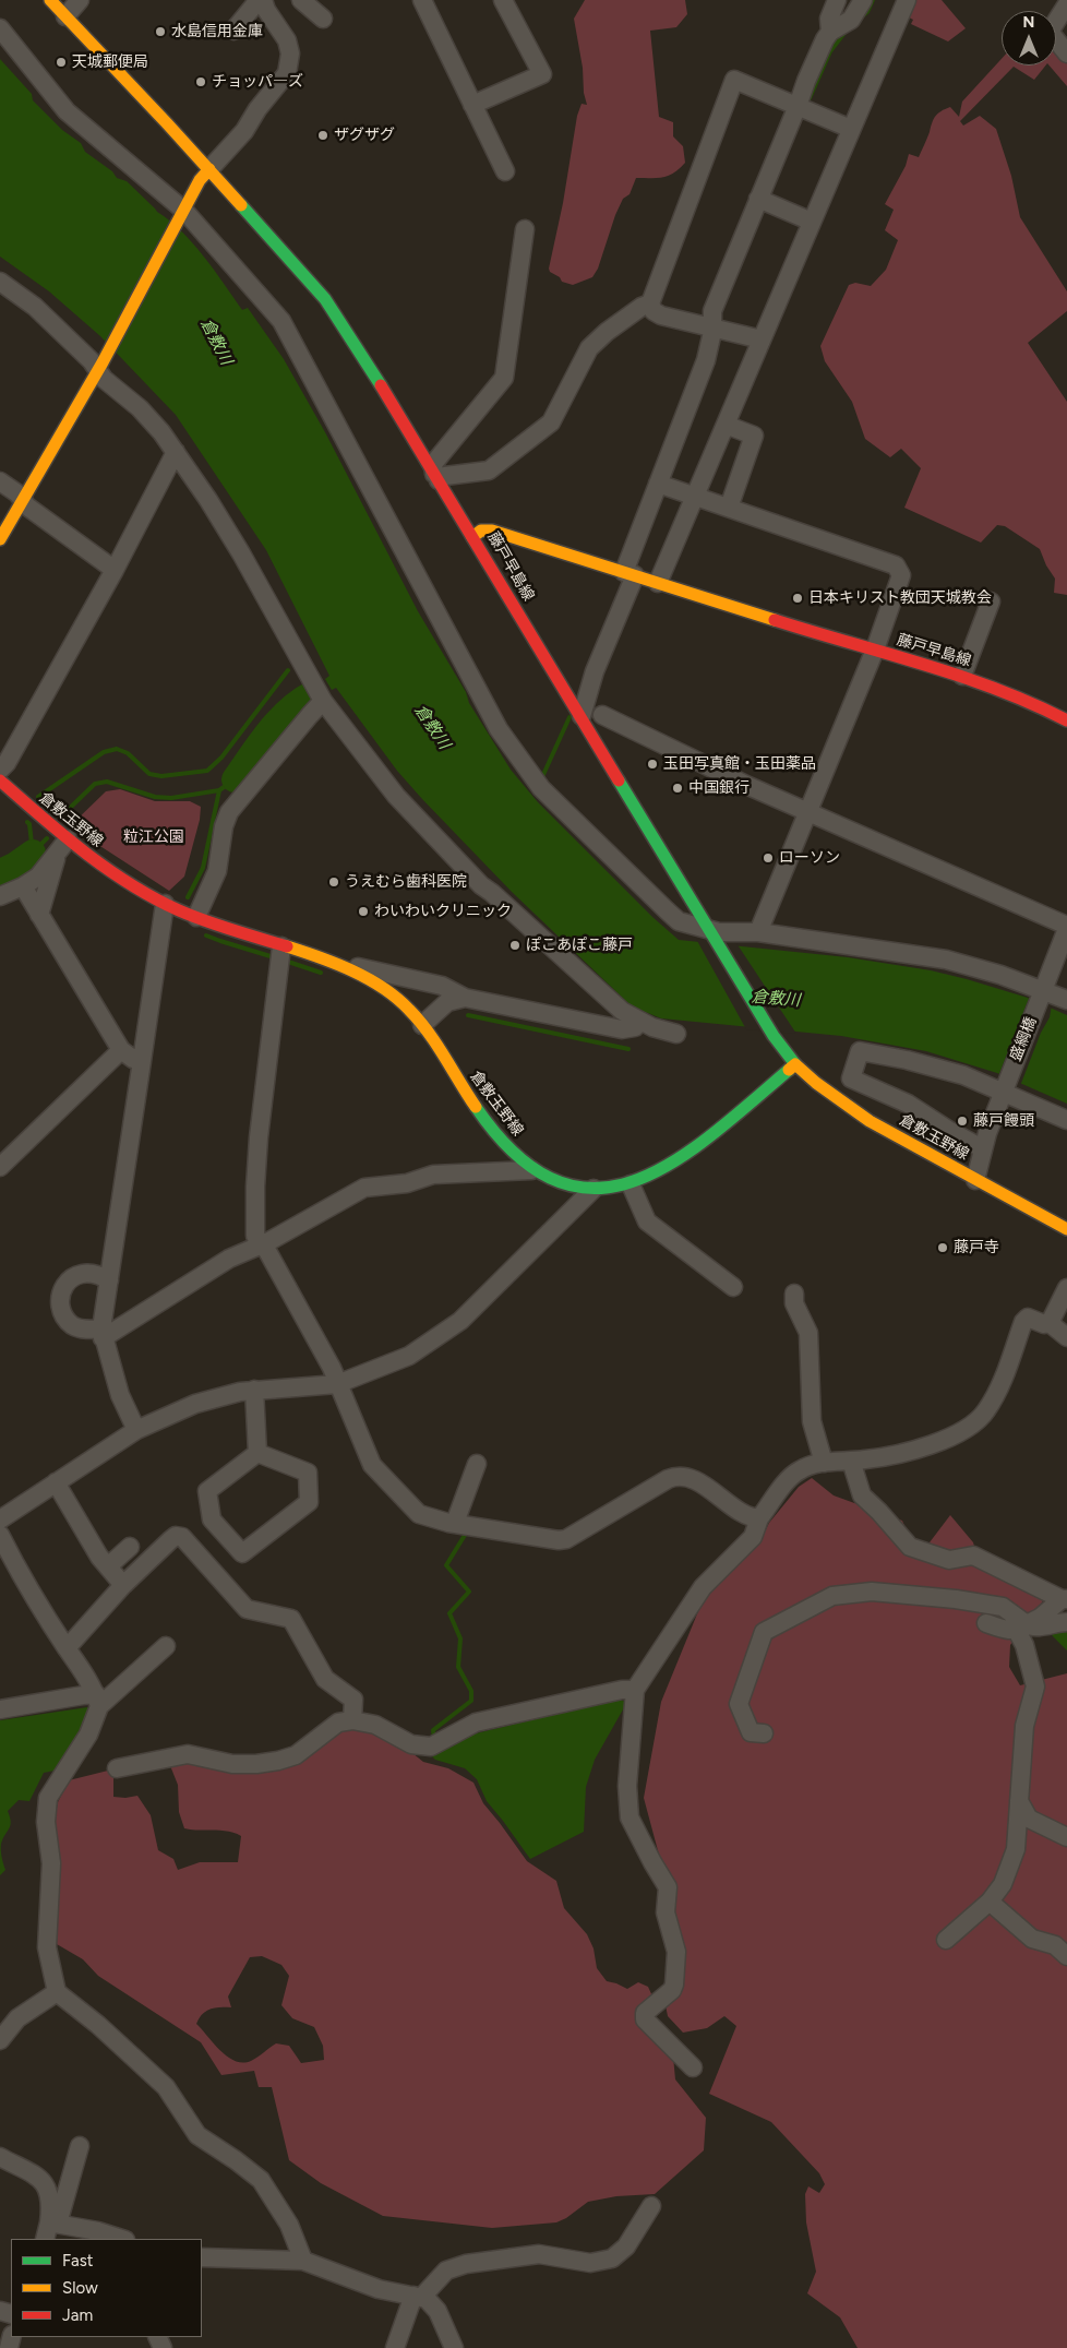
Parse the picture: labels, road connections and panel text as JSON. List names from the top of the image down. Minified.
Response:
{"streets":{"main road":["藤戸早島線","倉敷玉野線"],"street":["盛綱橋"]},"crossings":[["藤戸早島線","倉敷玉野線"],["倉敷玉野線","盛綱橋"]],"water":["倉敷川"],"parks":["粒江公園"],"places":["水島信用金庫","天城郵便局","チョッパ―ズ","ザグザグ","日本キリスト教団天城教会","玉田写真館・玉田薬品","中国銀行","ローソン","うえむら歯科医院","わいわいクリニック","ぽこあぽこ藤戸","藤戸饅頭","藤戸寺"],"legend":["Fast","Slow","Jam"],"north":"top"}
